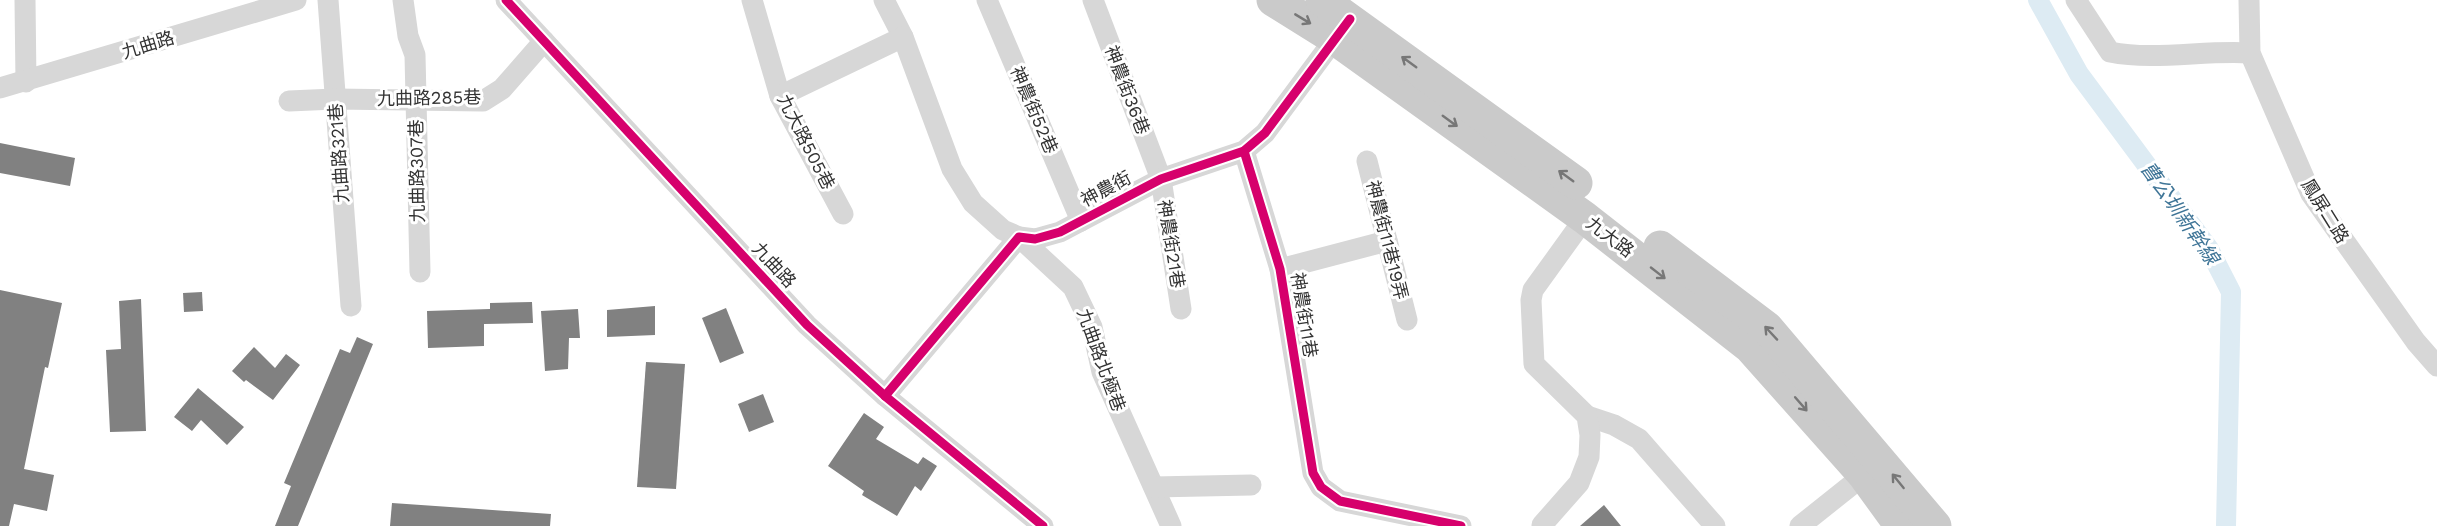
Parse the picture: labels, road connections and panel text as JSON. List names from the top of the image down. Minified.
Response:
{"streets":{"main road":["九大路"],"street":["九曲路","神農街36巷","九曲路285巷","神農街52巷","九大路505巷","九曲路321巷","九曲路307巷","神農街","鳳屏二路","神農街11巷19弄","神農街21巷","神農街11巷","九曲路北極巷"]},"crossings":[["九曲路","九曲路285巷"],["神農街36巷","神農街"],["神農街36巷","神農街21巷"],["九曲路285巷","九曲路321巷"],["九曲路285巷","九曲路307巷"],["神農街52巷","神農街"],["神農街","九大路"],["神農街","神農街21巷"],["神農街","神農街11巷"],["神農街","九曲路北極巷"]],"water":["曹公圳新幹線"]}
